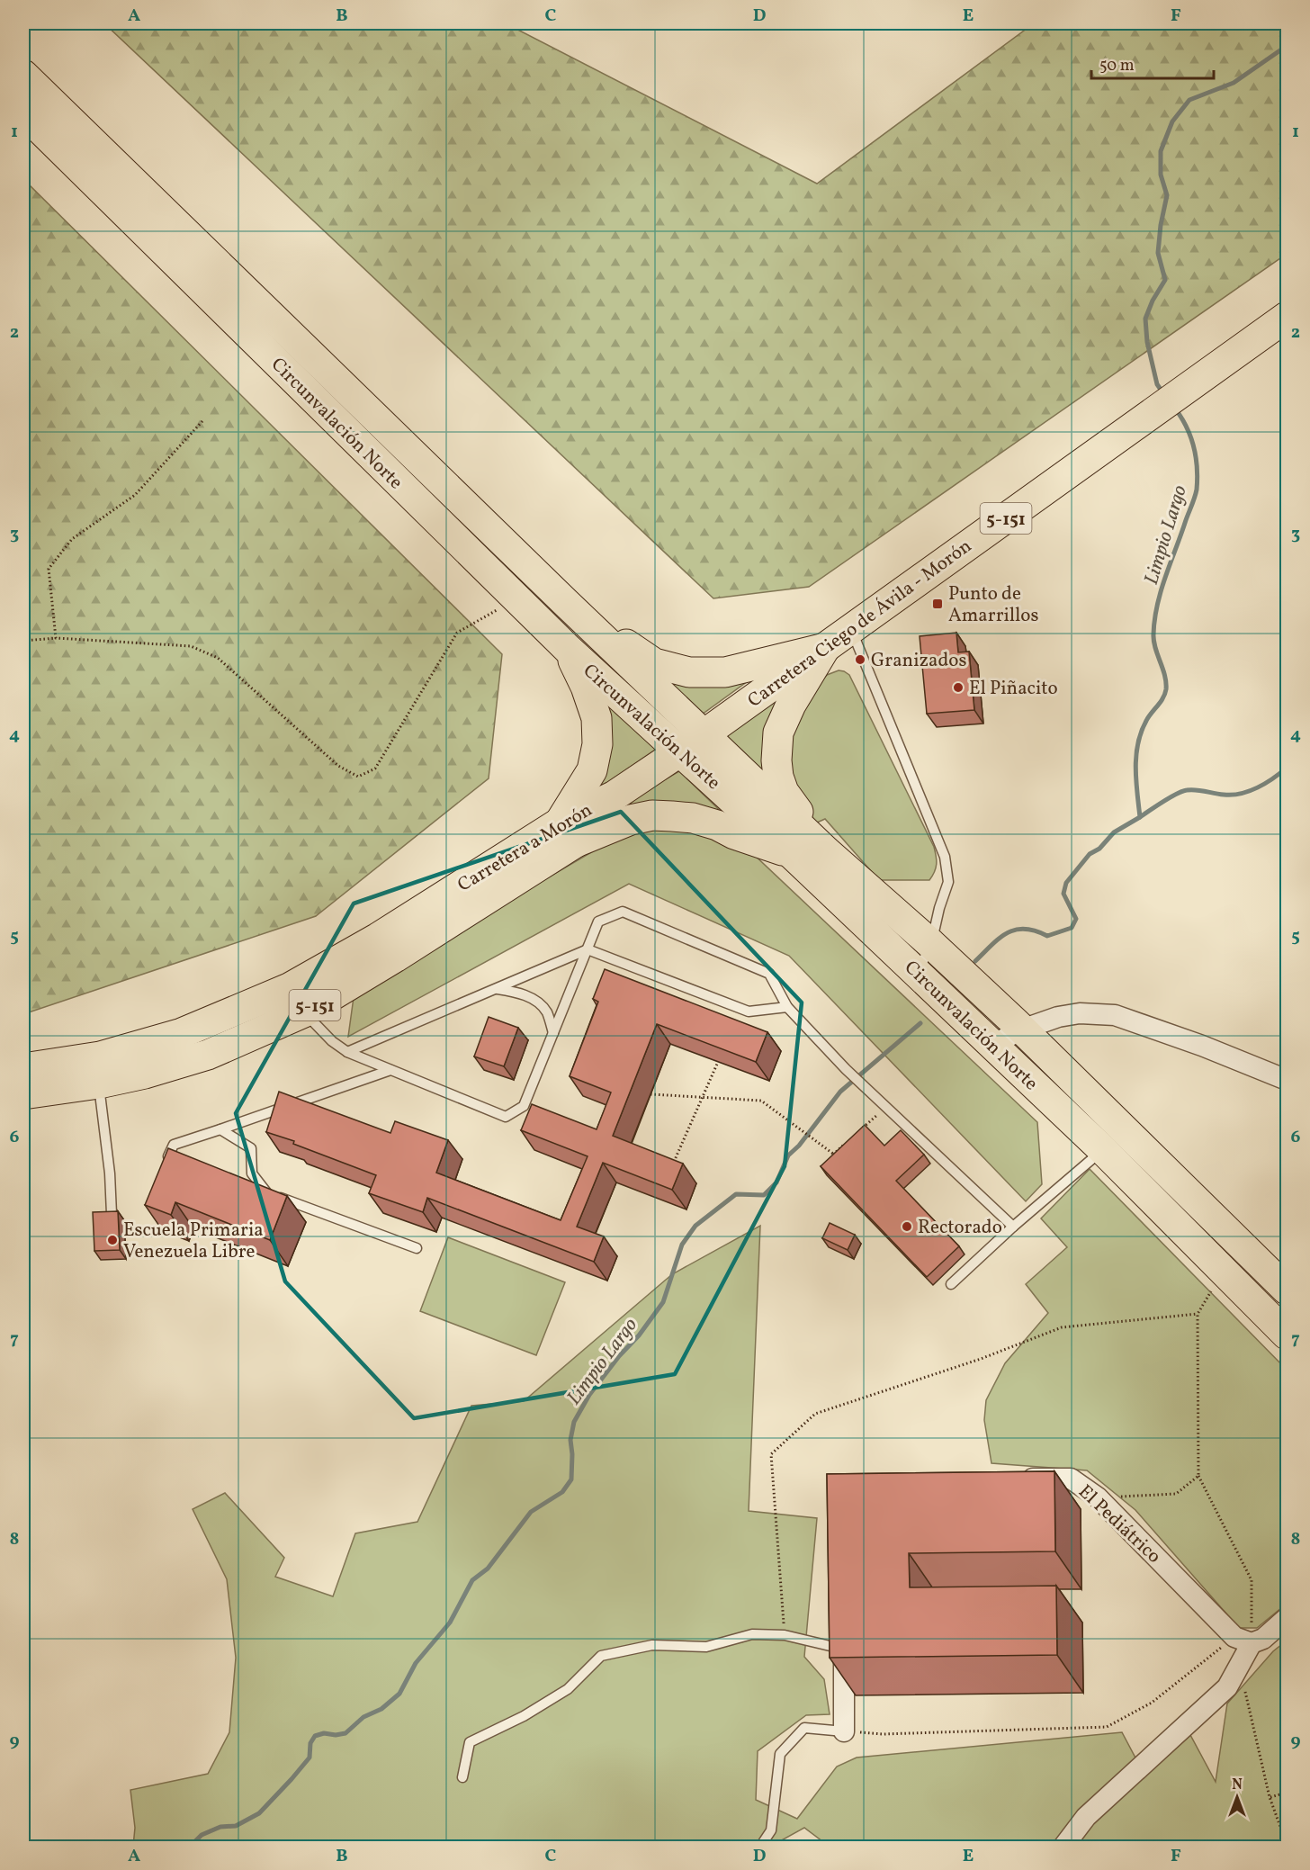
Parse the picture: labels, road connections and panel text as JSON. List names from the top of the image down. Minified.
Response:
{"streets":{"main road":["Circunvalación Norte","5-151","Carretera Ciego de Ávila - Morón","Carretera a Morón"],"street":["El Pediátrico"]},"crossings":[["Circunvalación Norte","Carretera Ciego de Ávila - Morón"],["Carretera Ciego de Ávila - Morón","Carretera a Morón"]],"water":["Limpio Largo"],"places":{"transit":["Punto de Amarrillos"],"other":["Granizados","El Piñacito","Rectorado","Escuela Primaria Venezuela Libre"]},"scale_bar":"50 m","north":"top","grid":{"columns":["A","B","C","D","E","F"],"rows":["1","2","3","4","5","6","7","8","9"]}}
